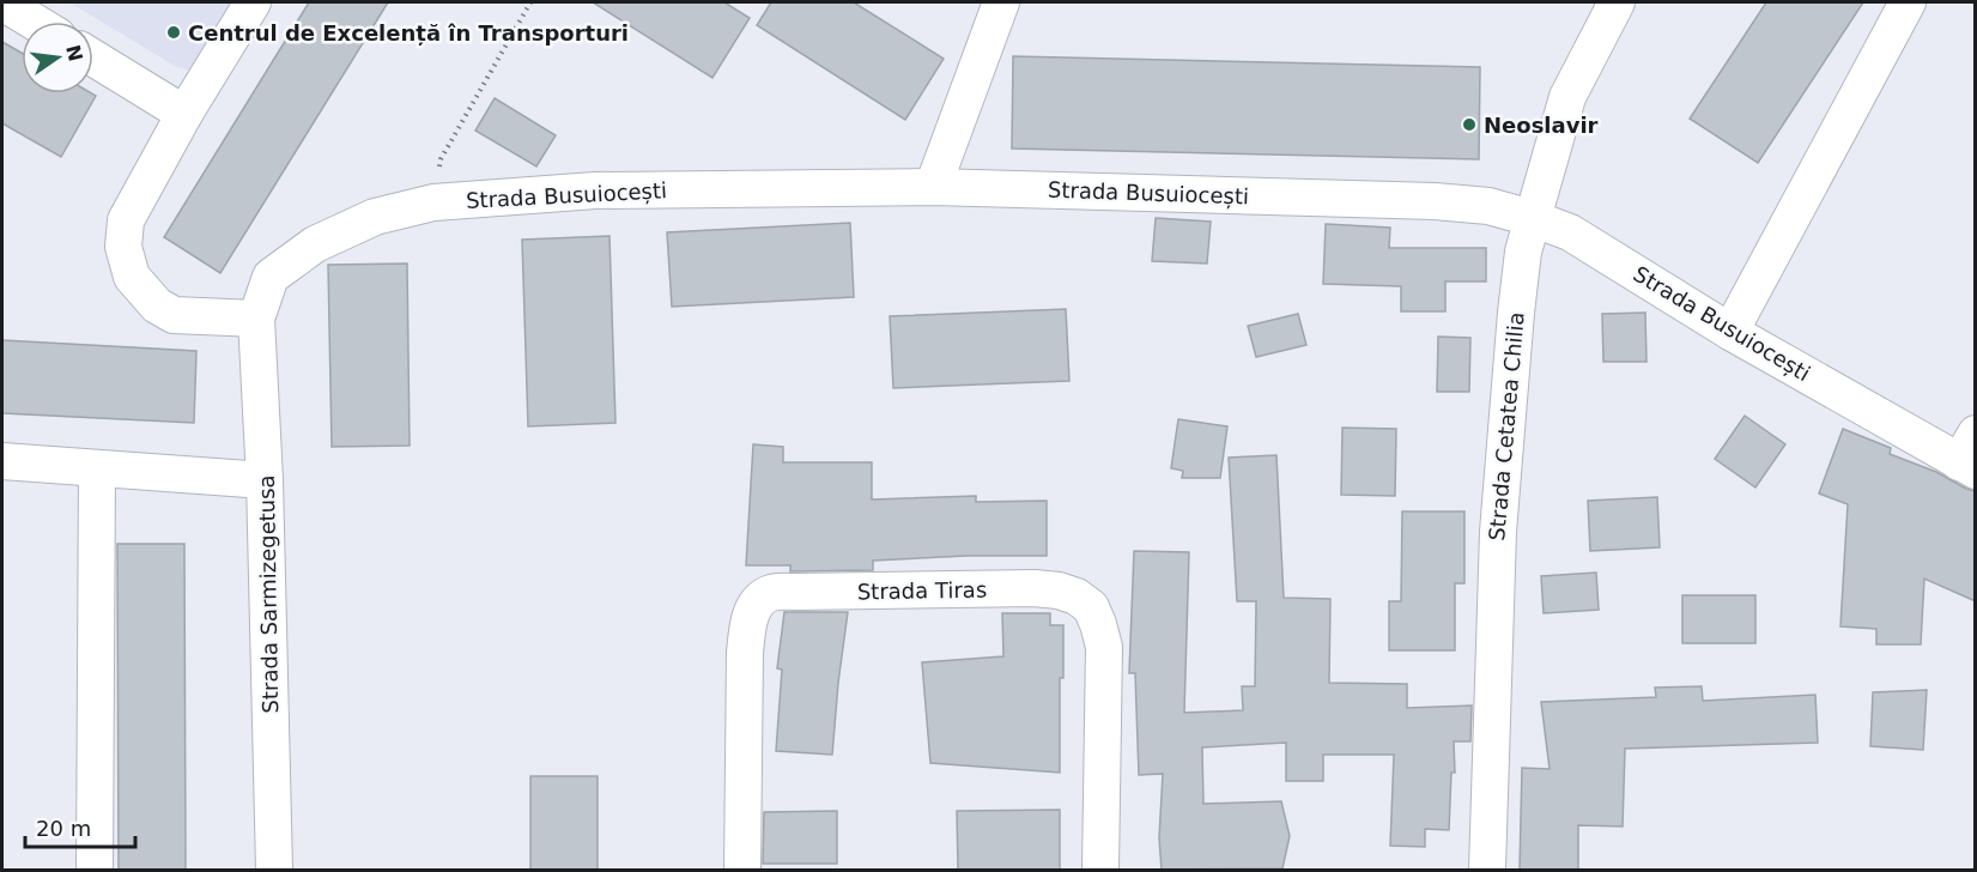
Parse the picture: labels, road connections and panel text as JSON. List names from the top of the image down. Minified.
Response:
{"streets":{"street":["Strada Busuiocești","Strada Cetatea Chilia","Strada Tiras","Strada Sarmizegetusa"]},"crossings":[["Strada Busuiocești","Strada Cetatea Chilia"],["Strada Busuiocești","Strada Sarmizegetusa"]],"places":["Centrul de Excelență în Transporturi","Neoslavir"],"scale_bar":"20 m","north":"right"}
